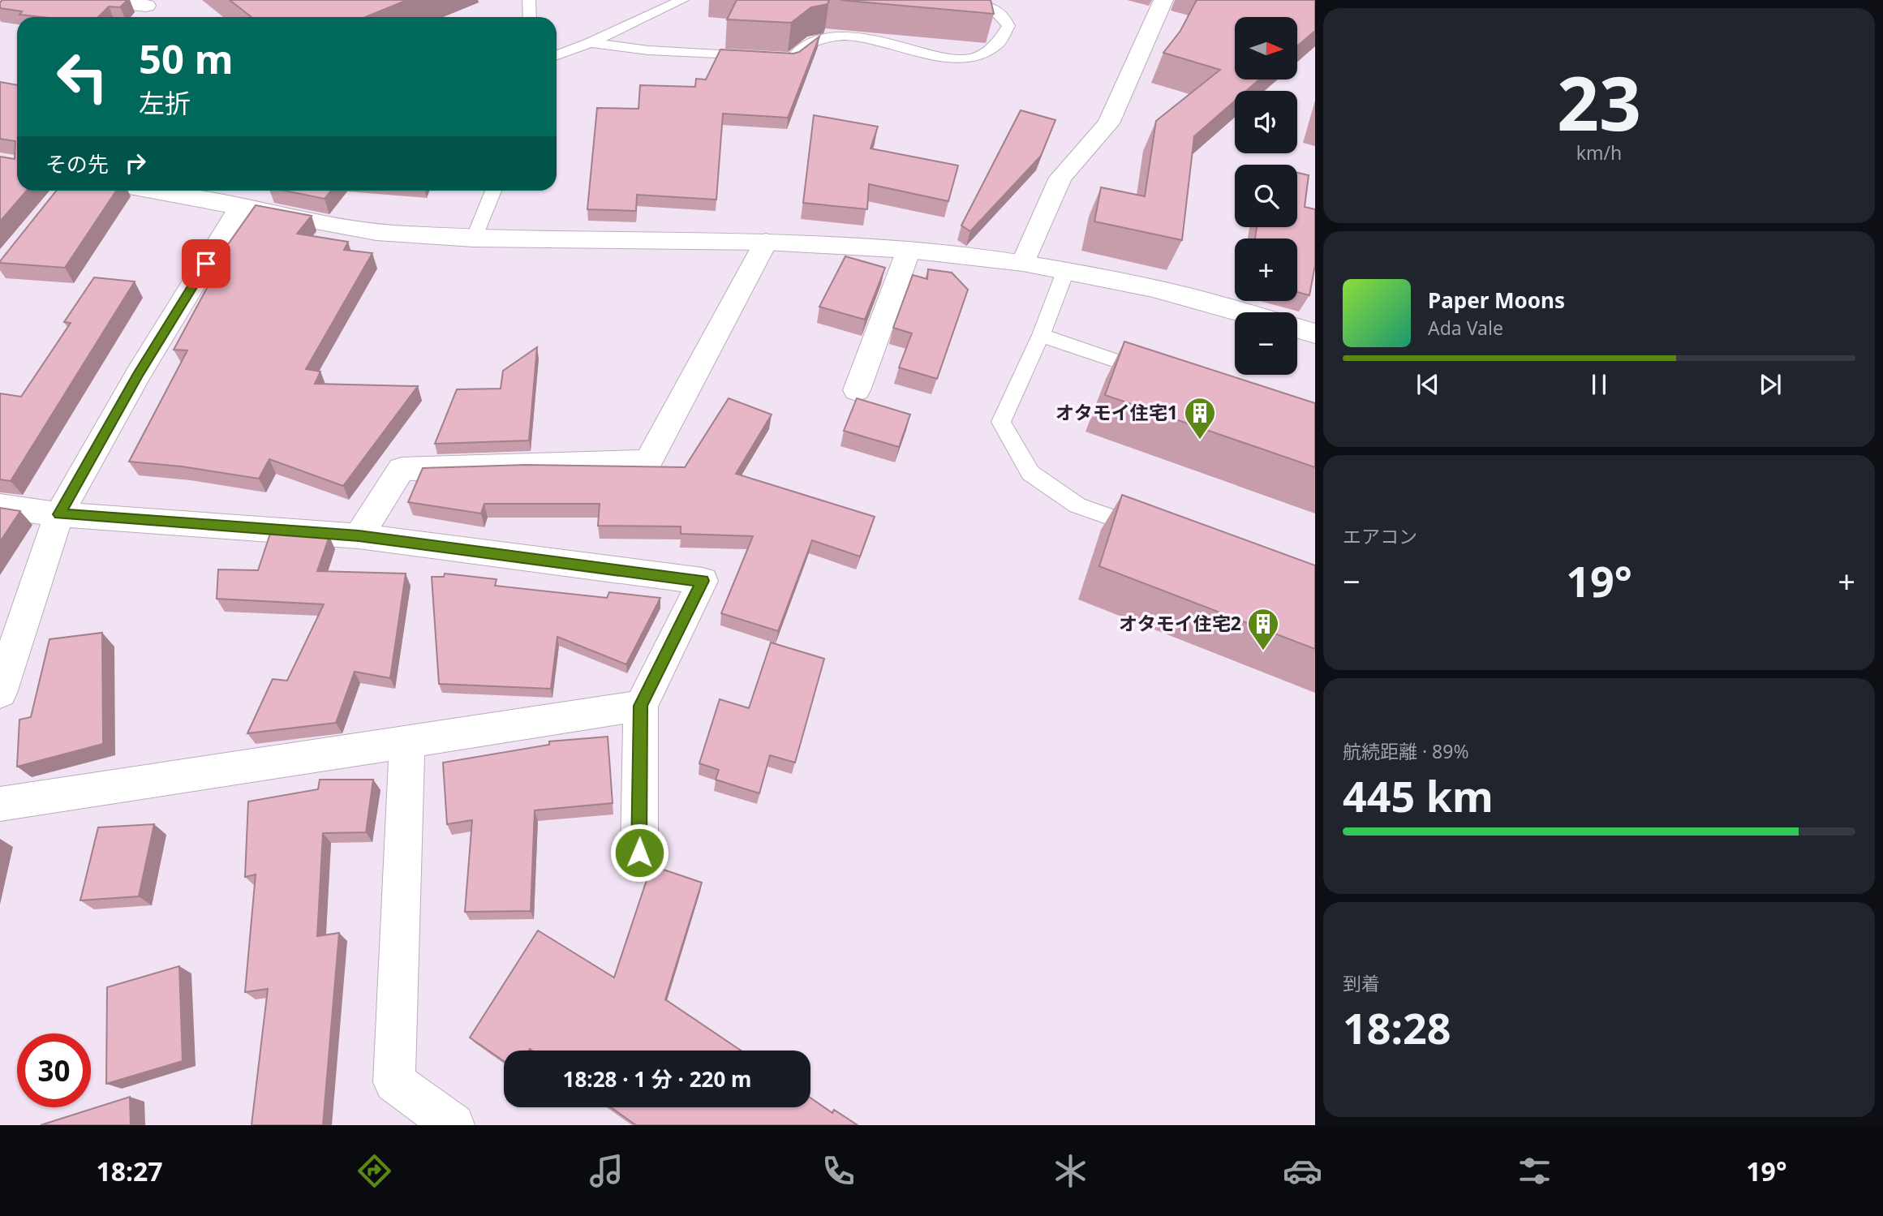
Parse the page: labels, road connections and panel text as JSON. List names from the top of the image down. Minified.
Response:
{"places":{"building":["オタモイ住宅1","オタモイ住宅2"]},"north":"right","page":{"tile":[["23","km/h"],"エアコン",["航続距離 · 89%","445 km"],["到着","18:28"]],"map_buttons":["+","−"],"turn":["50 m","左折"],"then":"その先","song":["Paper Moons","Ada Vale"],"heat":["−","19°","+"],"limit":"30","trip":"18:28 · 1 分 · 220 m","tabs":["18:27","19°"]}}
